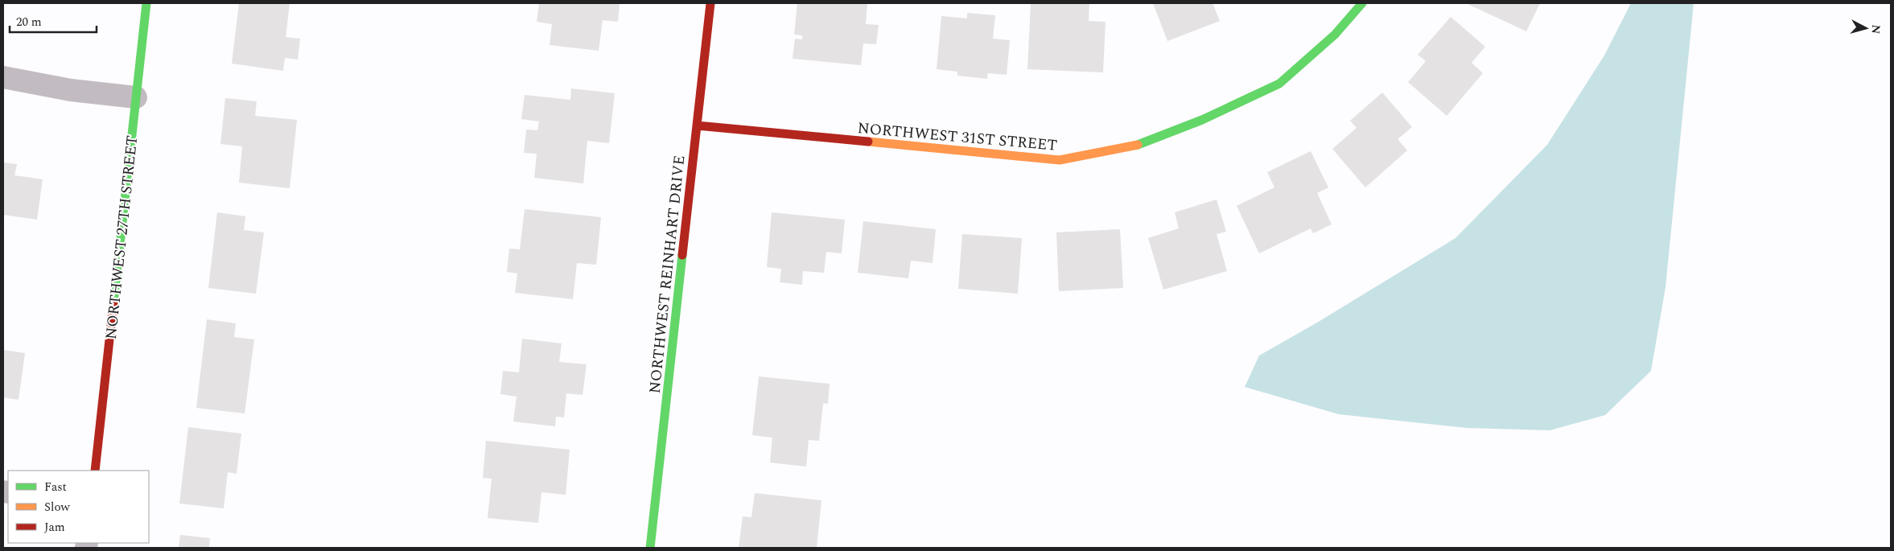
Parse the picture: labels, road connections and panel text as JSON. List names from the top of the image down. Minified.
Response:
{"streets":{"street":["NORTHWEST 31ST STREET","NORTHWEST 27TH STREET","NORTHWEST REINHART DRIVE"]},"crossings":[["NORTHWEST 31ST STREET","NORTHWEST REINHART DRIVE"]],"legend":["Fast","Slow","Jam"],"scale_bar":"20 m","north":"right"}
